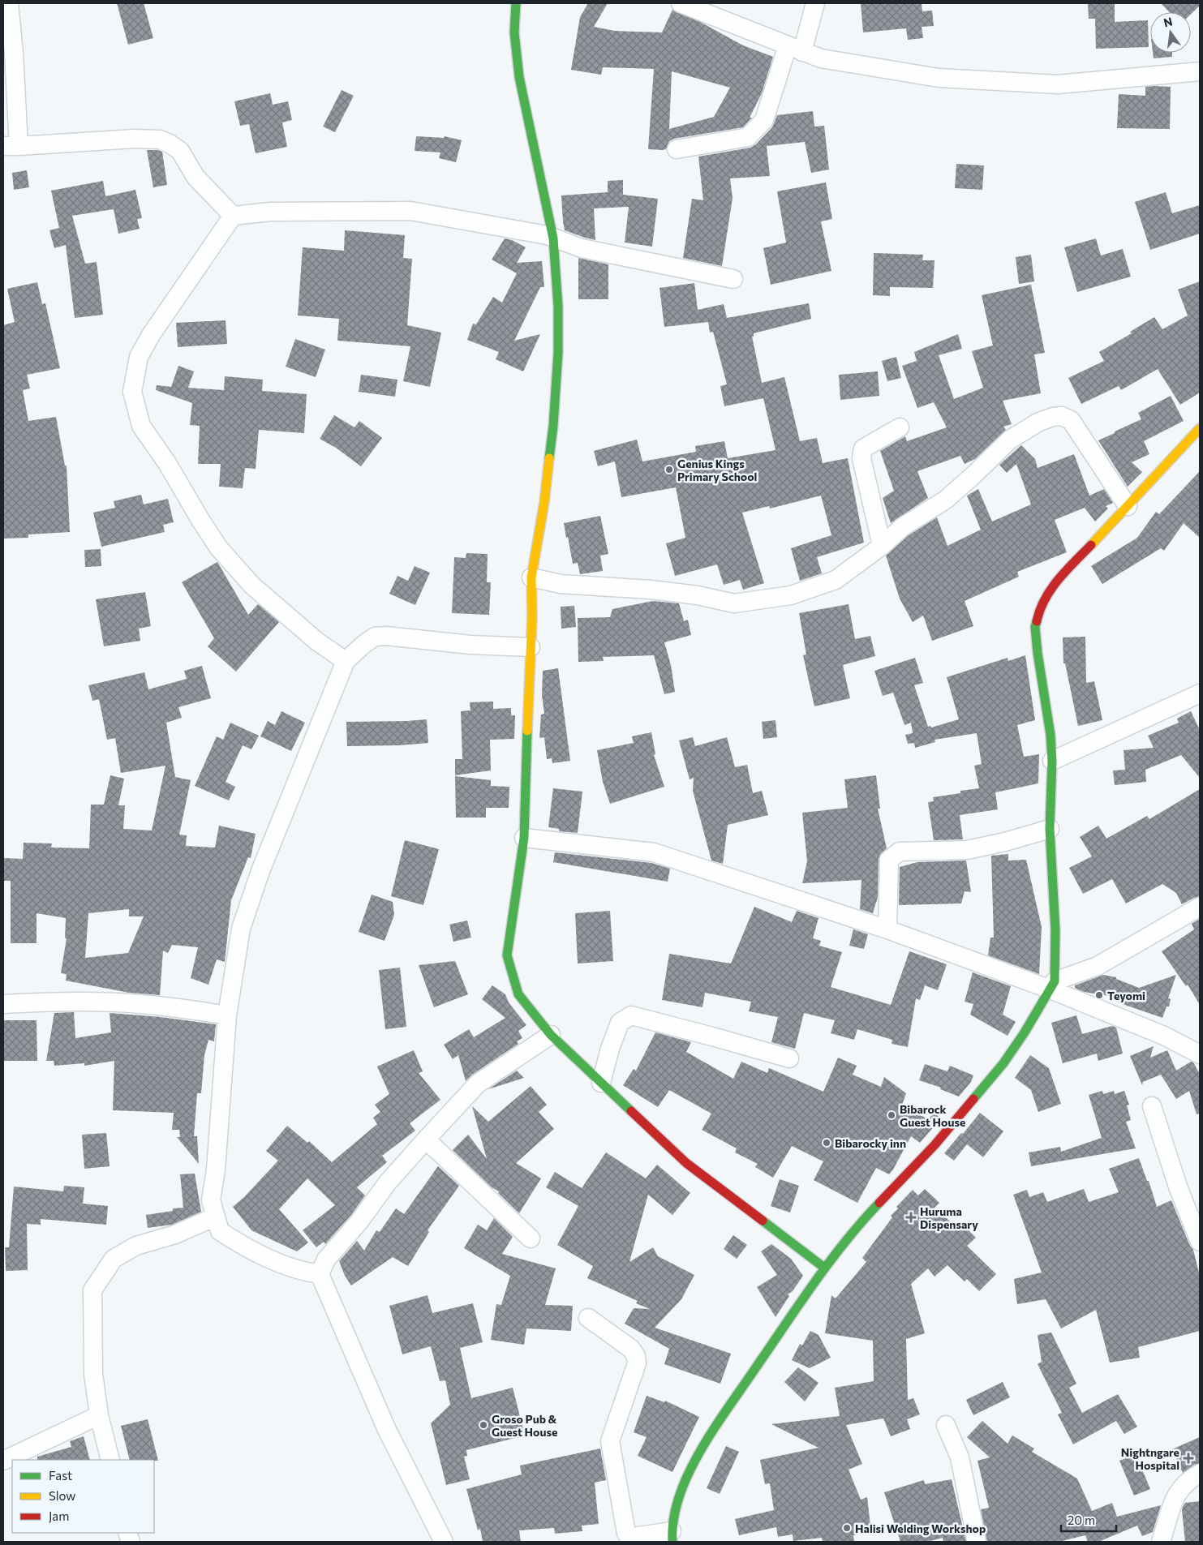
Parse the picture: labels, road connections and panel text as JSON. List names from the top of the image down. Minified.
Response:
{"places":{"other":["Genius Kings Primary School","Teyomi","Bibarock Guest House","Bibarocky inn","Groso Pub & Guest House","Halisi Welding Workshop"],"health":["Huruma Dispensary","Nightngare Hospital"]},"legend":["Fast","Slow","Jam"],"scale_bar":"20 m","north":"top"}
